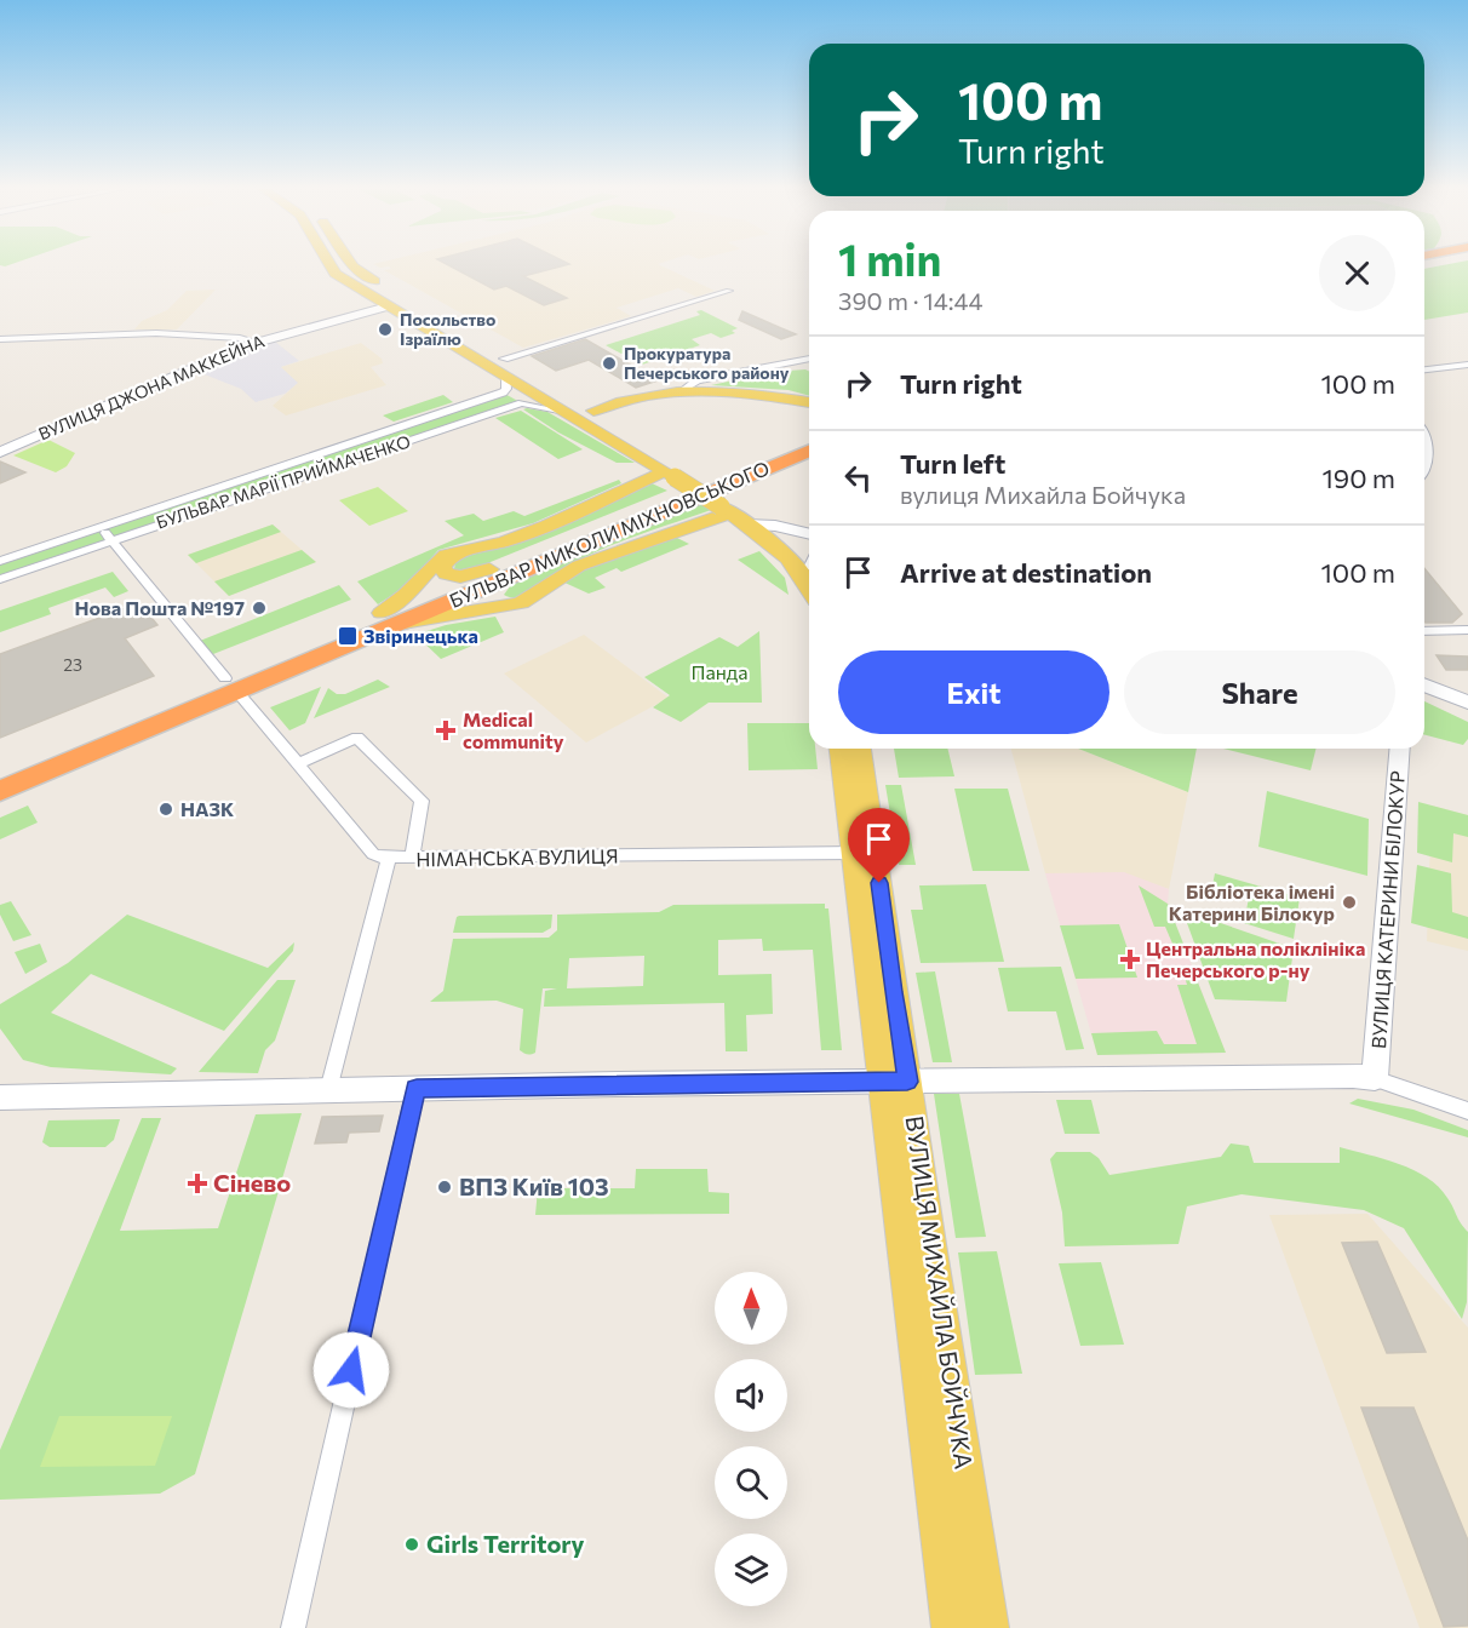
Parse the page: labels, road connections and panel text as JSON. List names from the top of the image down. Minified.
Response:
{"streets":{"highway":["БУЛЬВАР МИКОЛИ МІХНОВСЬКОГО"],"main road":["ВУЛИЦЯ МИХАЙЛА БОЙЧУКА"],"street":["ВУЛИЦЯ ДЖОНА МАККЕЙНА","БУЛЬВАР МАРІЇ ПРИЙМАЧЕНКО","НІМАНСЬКА ВУЛИЦЯ","ВУЛИЦЯ КАТЕРИНИ БІЛОКУР"]},"crossings":[["БУЛЬВАР МАРІЇ ПРИЙМАЧЕНКО","НІМАНСЬКА ВУЛИЦЯ"],["БУЛЬВАР МИКОЛИ МІХНОВСЬКОГО","НІМАНСЬКА ВУЛИЦЯ"],["НІМАНСЬКА ВУЛИЦЯ","ВУЛИЦЯ МИХАЙЛА БОЙЧУКА"]],"parks":["Панда"],"places":{"other":["Посольство Ізраїлю","Прокуратура Печерського району","Нова Пошта №197","НАЗК","Бібліотека імені Катерини Білокур","ВПЗ Київ 103","Girls Territory"],"transit":["Звіринецька"],"health":["Medical community","Центральна поліклініка Печерського р-ну","Сінево"]},"house_numbers":["23"],"north":"top","page":{"turn":["100 m","Turn right"],"heading":["1 min","390 m · 14:44"],"list":[{"name":"Turn right","value":"100 m"},{"name":"Turn left","note":"вулиця Михайла Бойчука","value":"190 m"},{"name":"Arrive at destination","value":"100 m"}],"buttons":["Exit","Share"]}}
